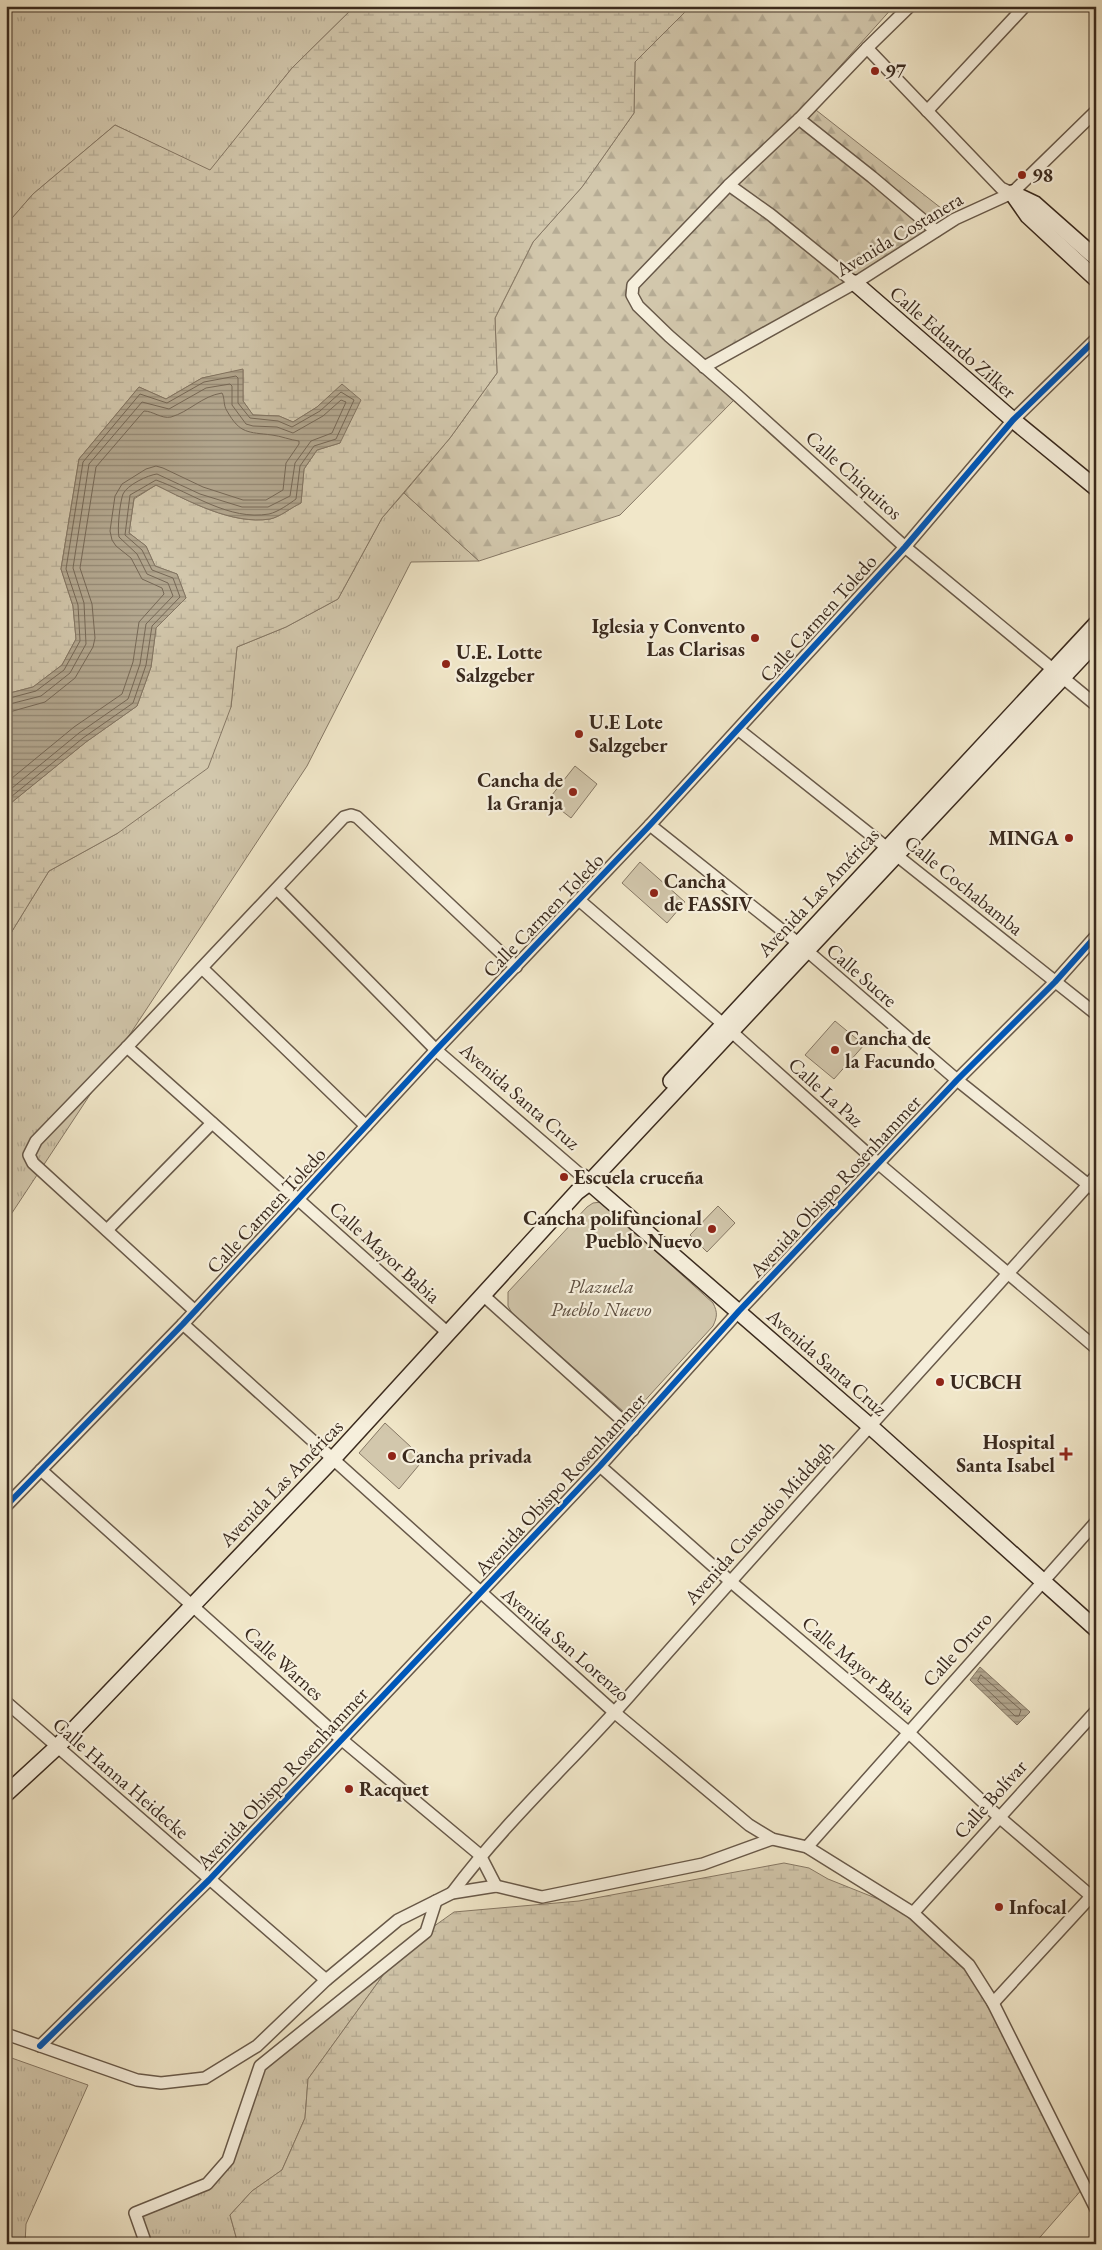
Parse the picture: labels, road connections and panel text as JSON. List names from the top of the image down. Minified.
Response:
{"streets":{"main road":["Calle Eduardo Zilker","Avenida Las Américas","Avenida Santa Cruz"],"street":["Avenida Costanera","Calle Chiquitos","Calle Carmen Toledo","Calle Cochabamba","Calle Sucre","Calle La Paz","Avenida Obispo Rosenhammer","Calle Mayor Babia","Avenida Custodio Middagh","Avenida San Lorenzo","Calle Oruro","Calle Warnes","Calle Hanna Heidecke","Calle Bolívar"]},"crossings":[["Avenida Costanera","Calle Eduardo Zilker"],["Avenida Costanera","Calle Chiquitos"],["Calle Eduardo Zilker","Calle Carmen Toledo"],["Calle Chiquitos","Calle Carmen Toledo"],["Calle Chiquitos","Avenida Las Américas"],["Calle Carmen Toledo","Calle Cochabamba"],["Calle Carmen Toledo","Calle Sucre"],["Calle Carmen Toledo","Calle La Paz"],["Calle Carmen Toledo","Avenida Santa Cruz"],["Calle Carmen Toledo","Calle Mayor Babia"],["Calle Carmen Toledo","Avenida San Lorenzo"],["Calle Carmen Toledo","Calle Warnes"],["Calle Cochabamba","Avenida Las Américas"],["Calle Cochabamba","Avenida Obispo Rosenhammer"],["Avenida Las Américas","Calle Sucre"],["Avenida Las Américas","Calle La Paz"],["Avenida Las Américas","Avenida Santa Cruz"],["Avenida Las Américas","Calle Mayor Babia"],["Avenida Las Américas","Avenida San Lorenzo"],["Avenida Las Américas","Calle Warnes"],["Avenida Las Américas","Calle Hanna Heidecke"],["Calle Sucre","Avenida Obispo Rosenhammer"],["Calle Sucre","Avenida Custodio Middagh"],["Calle La Paz","Avenida Obispo Rosenhammer"],["Calle La Paz","Avenida Custodio Middagh"],["Avenida Santa Cruz","Avenida Obispo Rosenhammer"],["Avenida Santa Cruz","Avenida Custodio Middagh"],["Avenida Santa Cruz","Calle Oruro"],["Avenida Obispo Rosenhammer","Calle Mayor Babia"],["Avenida Obispo Rosenhammer","Avenida San Lorenzo"],["Avenida Obispo Rosenhammer","Calle Warnes"],["Avenida Obispo Rosenhammer","Calle Hanna Heidecke"],["Calle Mayor Babia","Avenida Custodio Middagh"],["Calle Mayor Babia","Calle Oruro"],["Calle Mayor Babia","Calle Bolívar"],["Avenida Custodio Middagh","Avenida San Lorenzo"],["Avenida Custodio Middagh","Calle Warnes"],["Avenida San Lorenzo","Calle Oruro"],["Avenida San Lorenzo","Calle Bolívar"]],"parks":["Plazuela Pueblo Nuevo"],"places":{"other":["97","98","Iglesia y Convento Las Clarisas","U.E. Lotte Salzgeber","U.E Lote Salzgeber","Cancha de la Granja","MINGA","Cancha de FASSIV","Cancha de la Facundo","Escuela cruceña","Cancha polifuncional Pueblo Nuevo","UCBCH","Cancha privada","Racquet","Infocal"],"health":["Hospital Santa Isabel"]}}
